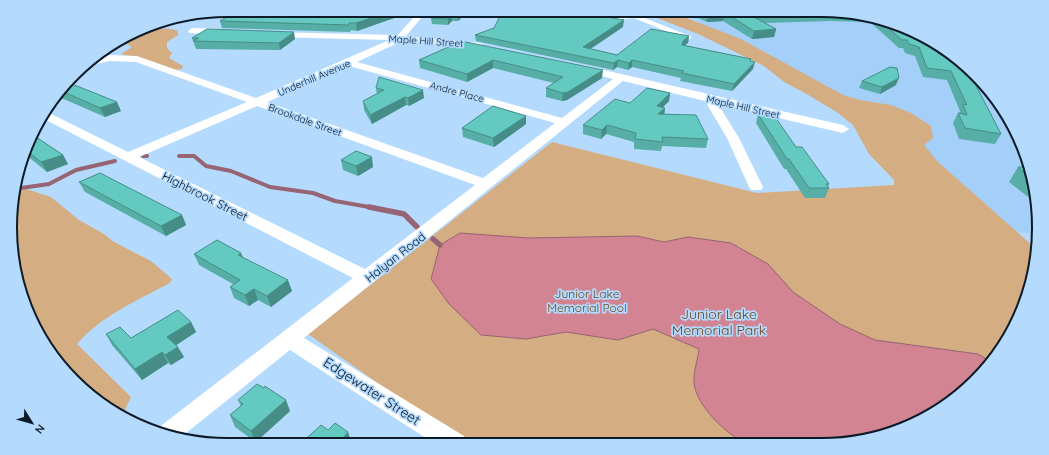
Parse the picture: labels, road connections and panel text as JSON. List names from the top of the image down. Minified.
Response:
{"streets":{"street":["Maple Hill Street","Underhill Avenue","Andre Place","Brookdale Street","Highbrook Street","Halyan Road","Edgewater Street"]},"crossings":[["Maple Hill Street","Underhill Avenue"],["Maple Hill Street","Halyan Road"],["Underhill Avenue","Andre Place"],["Underhill Avenue","Brookdale Street"],["Underhill Avenue","Highbrook Street"],["Andre Place","Halyan Road"],["Brookdale Street","Halyan Road"],["Highbrook Street","Halyan Road"],["Halyan Road","Edgewater Street"]],"parks":["Junior Lake Memorial Pool","Junior Lake Memorial Park"],"north":"bottom right"}
